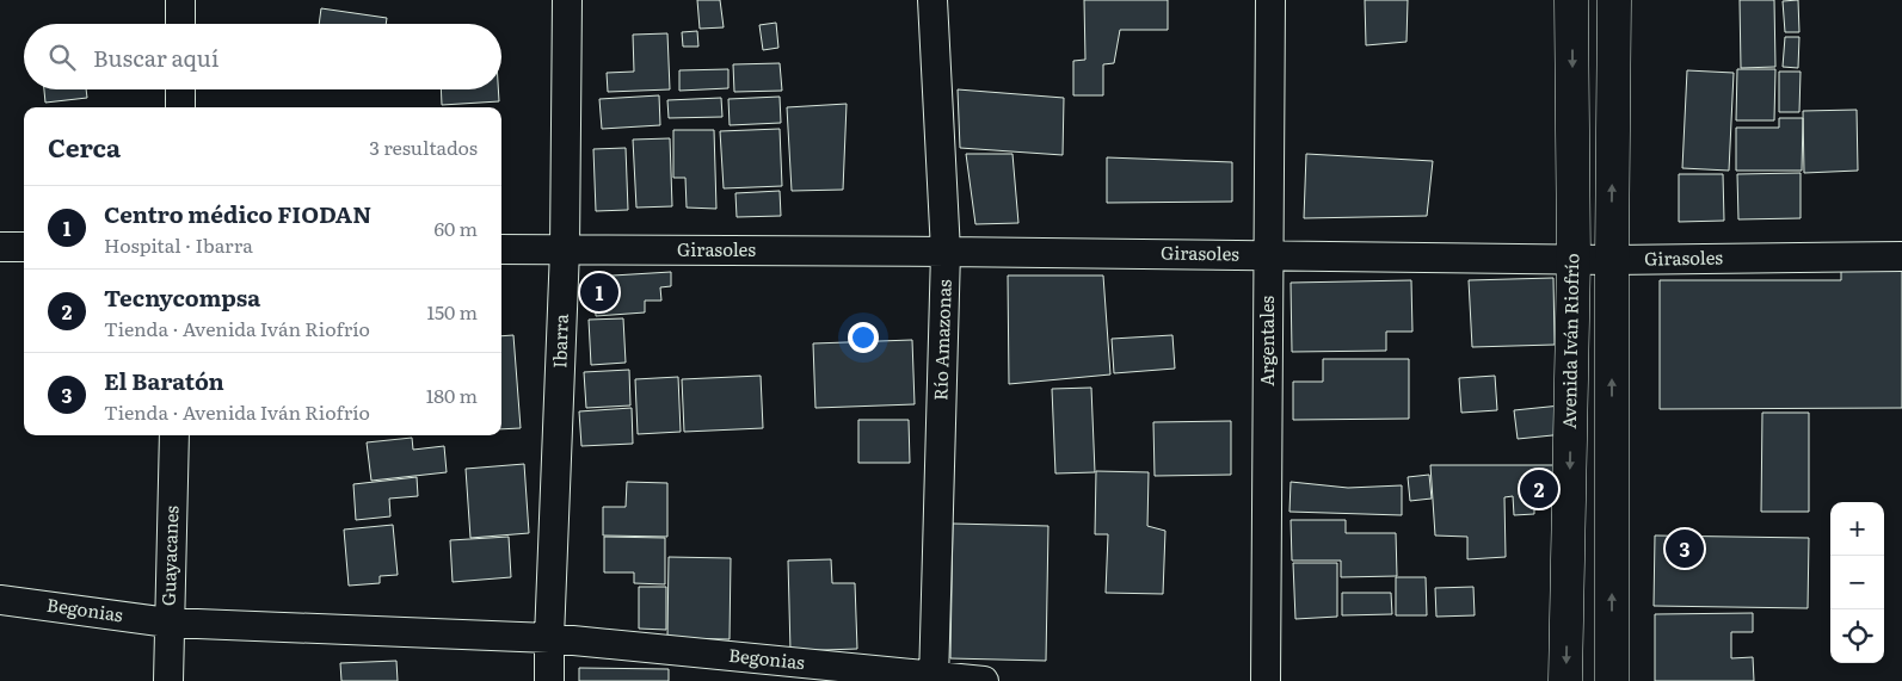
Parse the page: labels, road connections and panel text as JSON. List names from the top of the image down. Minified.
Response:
{"streets":{"main road":["Avenida Iván Riofrío"],"street":["Girasoles","Río Amazonas","Ibarra","Argentales","Guayacanes","Begonias"]},"crossings":[["Girasoles","Río Amazonas"],["Girasoles","Ibarra"],["Girasoles","Argentales"],["Girasoles","Avenida Iván Riofrío"],["Río Amazonas","Begonias"],["Ibarra","Begonias"],["Guayacanes","Begonias"]],"page":{"search":"Buscar aquí","heading":["Cerca","3 resultados"],"list":[{"mark":"1","name":"Centro médico FIODAN","note":"Hospital · Ibarra","value":"60 m"},{"mark":"2","name":"Tecnycompsa","note":"Tienda · Avenida Iván Riofrío","value":"150 m"},{"mark":"3","name":"El Baratón","note":"Tienda · Avenida Iván Riofrío","value":"180 m"}],"pins":["1","2","3"],"map_buttons":["+","−"]}}
